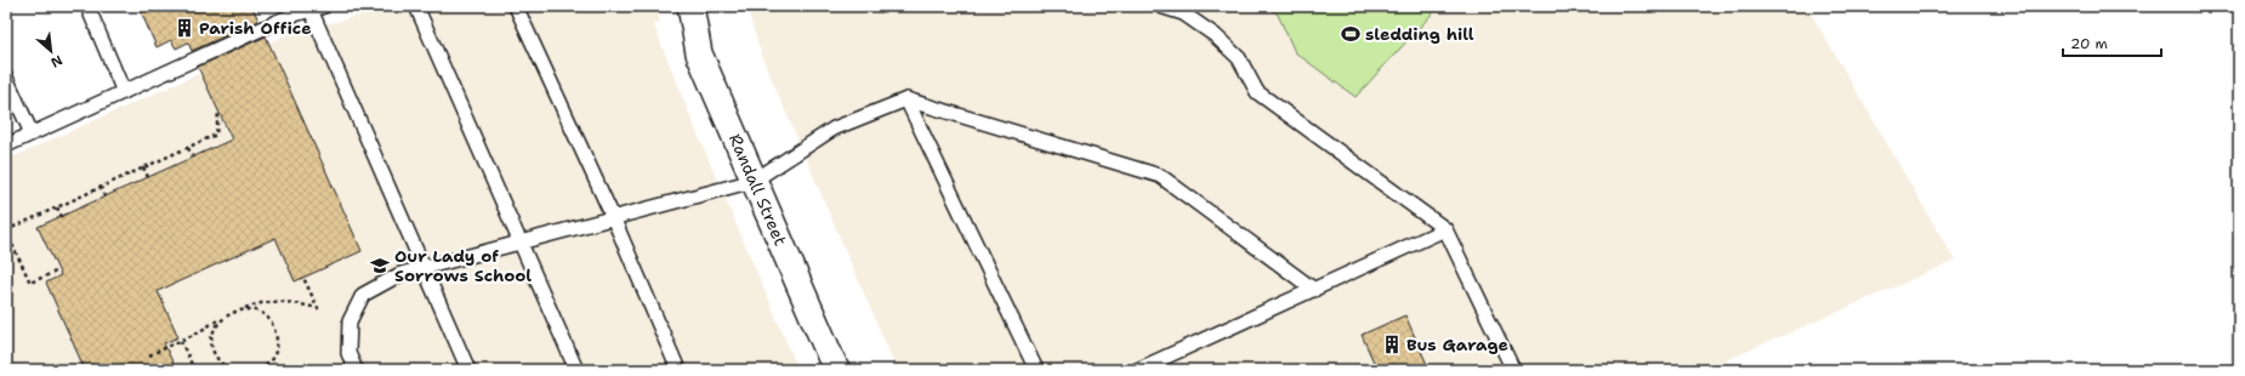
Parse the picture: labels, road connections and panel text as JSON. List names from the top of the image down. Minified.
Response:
{"streets":{"street":["Randall Street"]},"places":{"building":["Parish Office","Bus Garage"],"sports":["sledding hill"],"school or university":["Our Lady of Sorrows School"]},"scale_bar":"20 m","north":"bottom right"}
